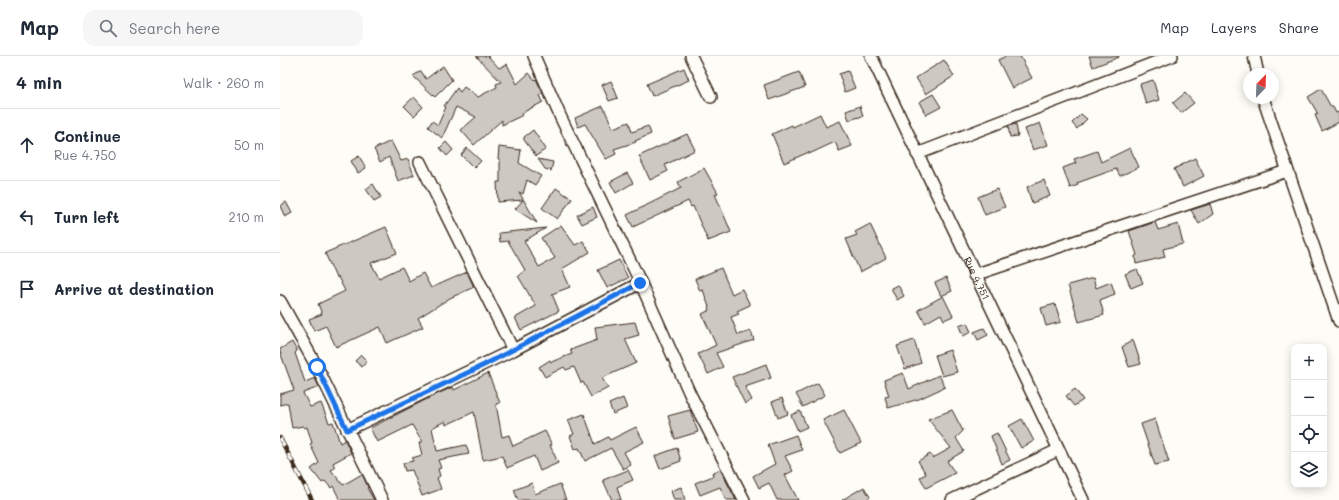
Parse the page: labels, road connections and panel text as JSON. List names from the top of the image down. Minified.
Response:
{"streets":{"street":["Rue 4.751"]},"north":"top right","page":{"header":"Map","search":"Search here","nav":["Map","Layers","Share"],"heading":["4 min","Walk · 260 m"],"list":[["Continue","Rue 4.750","50 m"],["Turn left","210 m"],"Arrive at destination"],"map_buttons":["+","−"]}}
